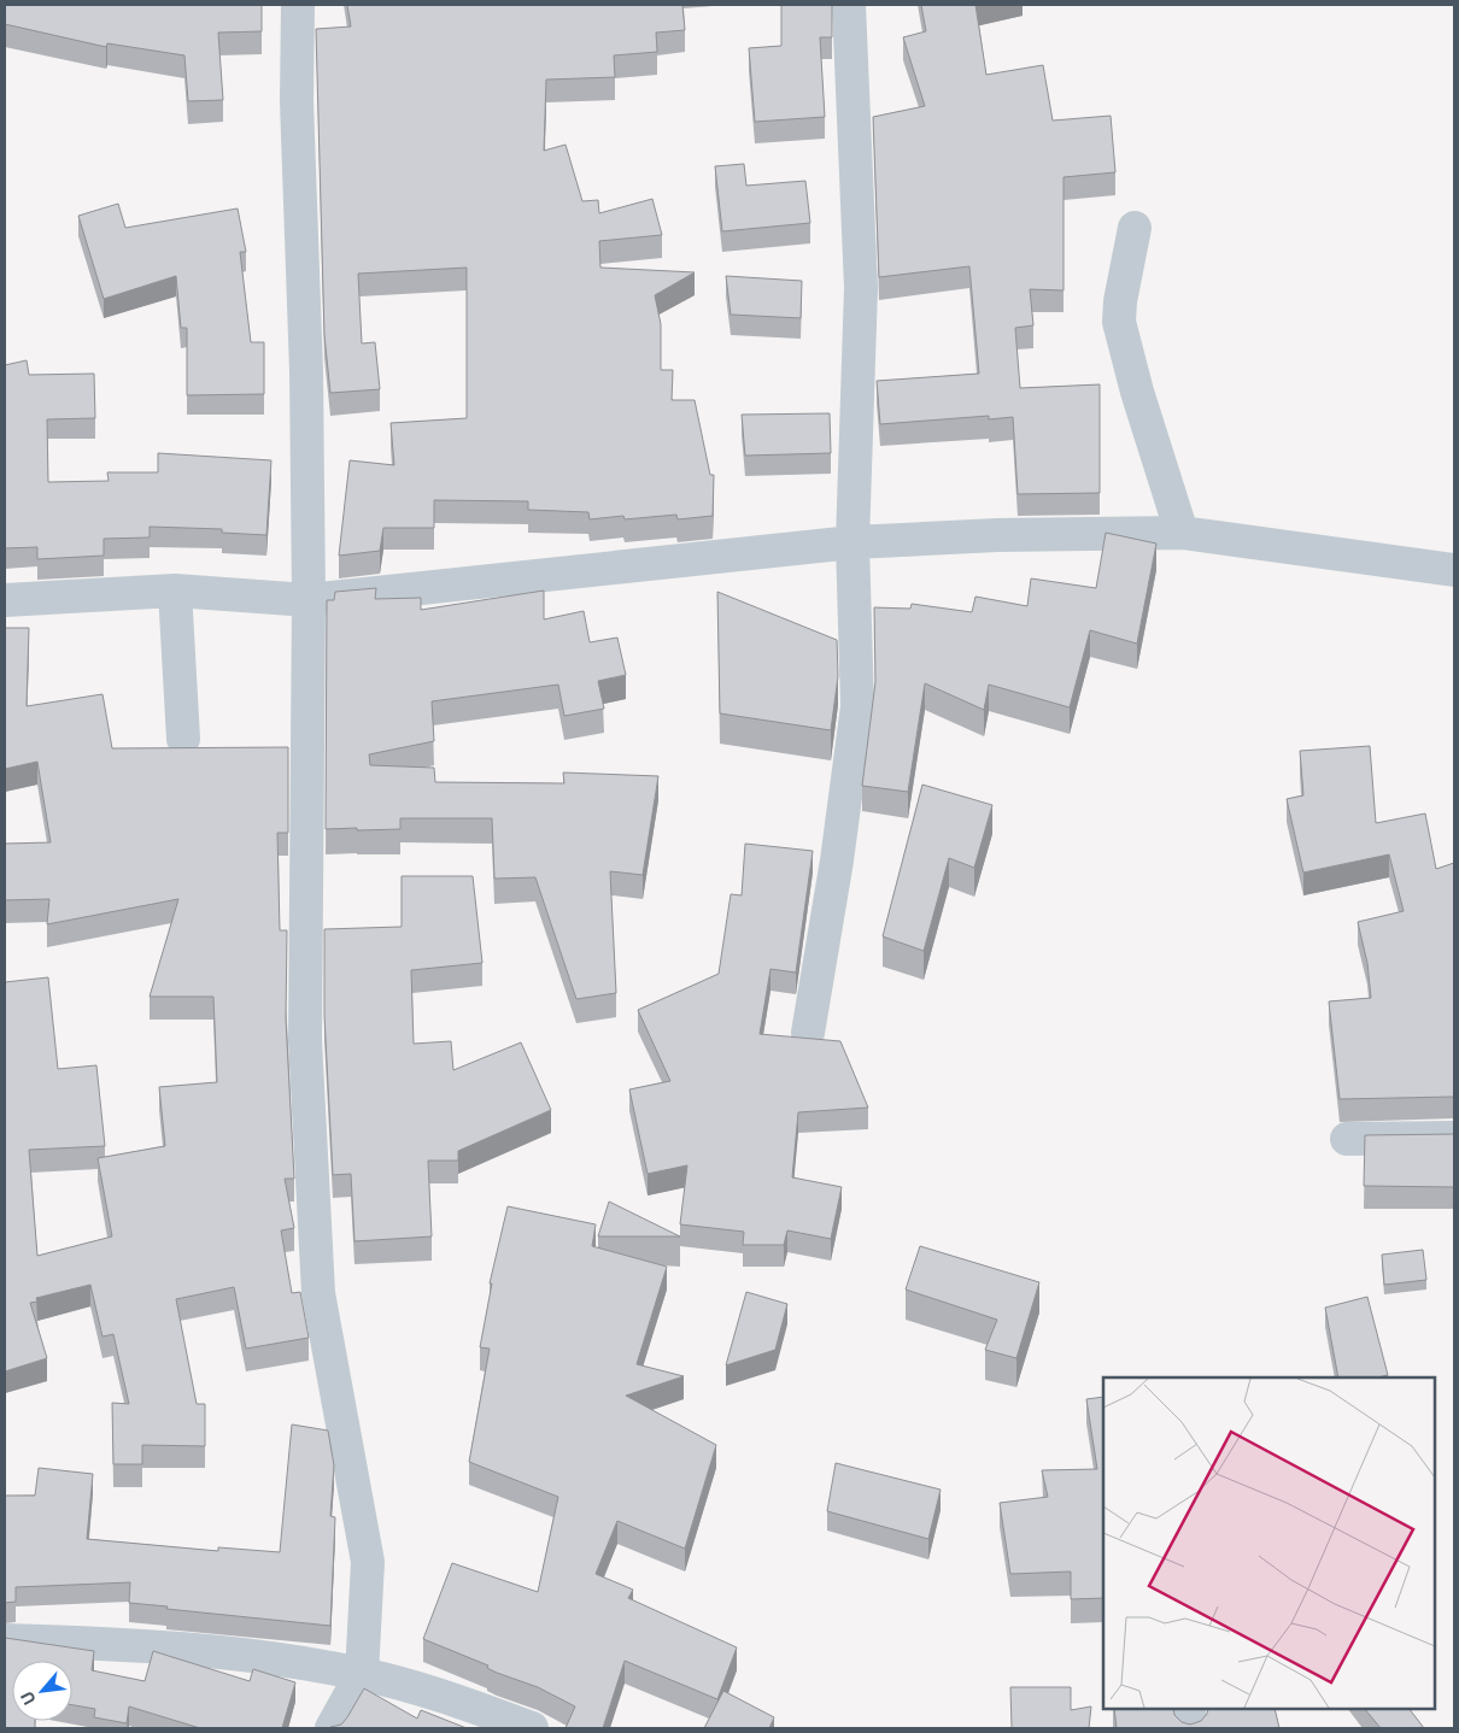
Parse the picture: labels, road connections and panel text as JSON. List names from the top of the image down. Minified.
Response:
{"north":"bottom left"}
